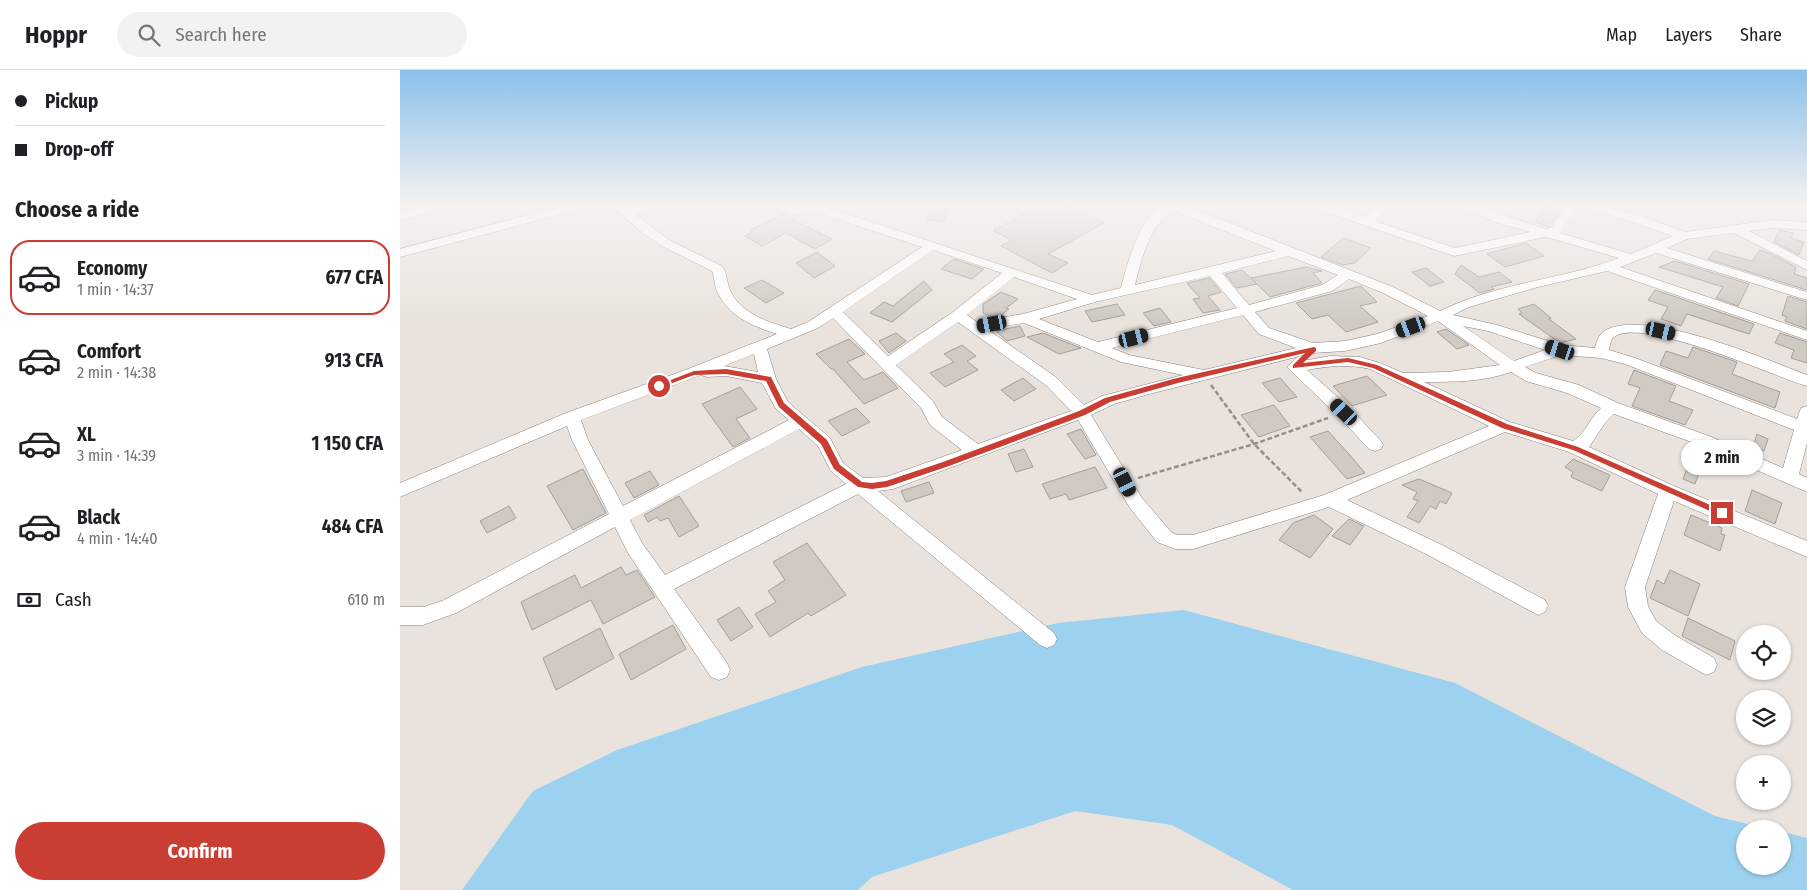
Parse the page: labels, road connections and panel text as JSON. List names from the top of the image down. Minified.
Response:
{"page":{"header":"Hoppr","search":"Search here","nav":["Map","Layers","Share"],"banner":["Pickup","Drop-off"],"heading":"Choose a ride","list":[{"name":"Economy","note":"1 min · 14:37","value":"677 CFA"},{"name":"Comfort","note":"2 min · 14:38","value":"913 CFA"},{"name":"XL","note":"3 min · 14:39","value":"1 150 CFA"},{"name":"Black","note":"4 min · 14:40","value":"484 CFA"}],"bubble":"2 min","pay":["Cash","610 m"],"map_buttons":["+","−"],"buttons":"Confirm"}}
